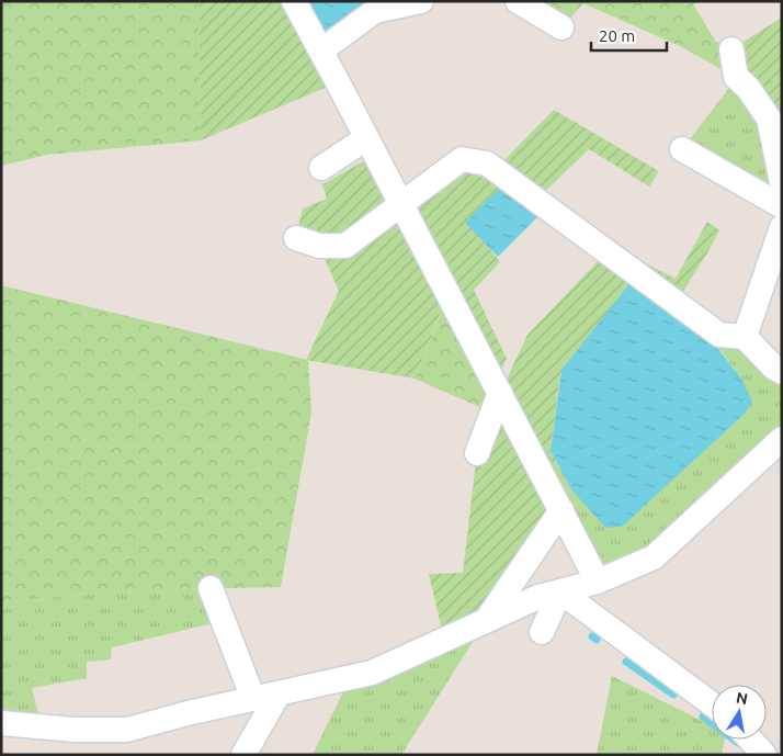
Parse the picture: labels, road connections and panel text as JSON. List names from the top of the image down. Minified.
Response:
{"scale_bar":"20 m","north":"top"}
